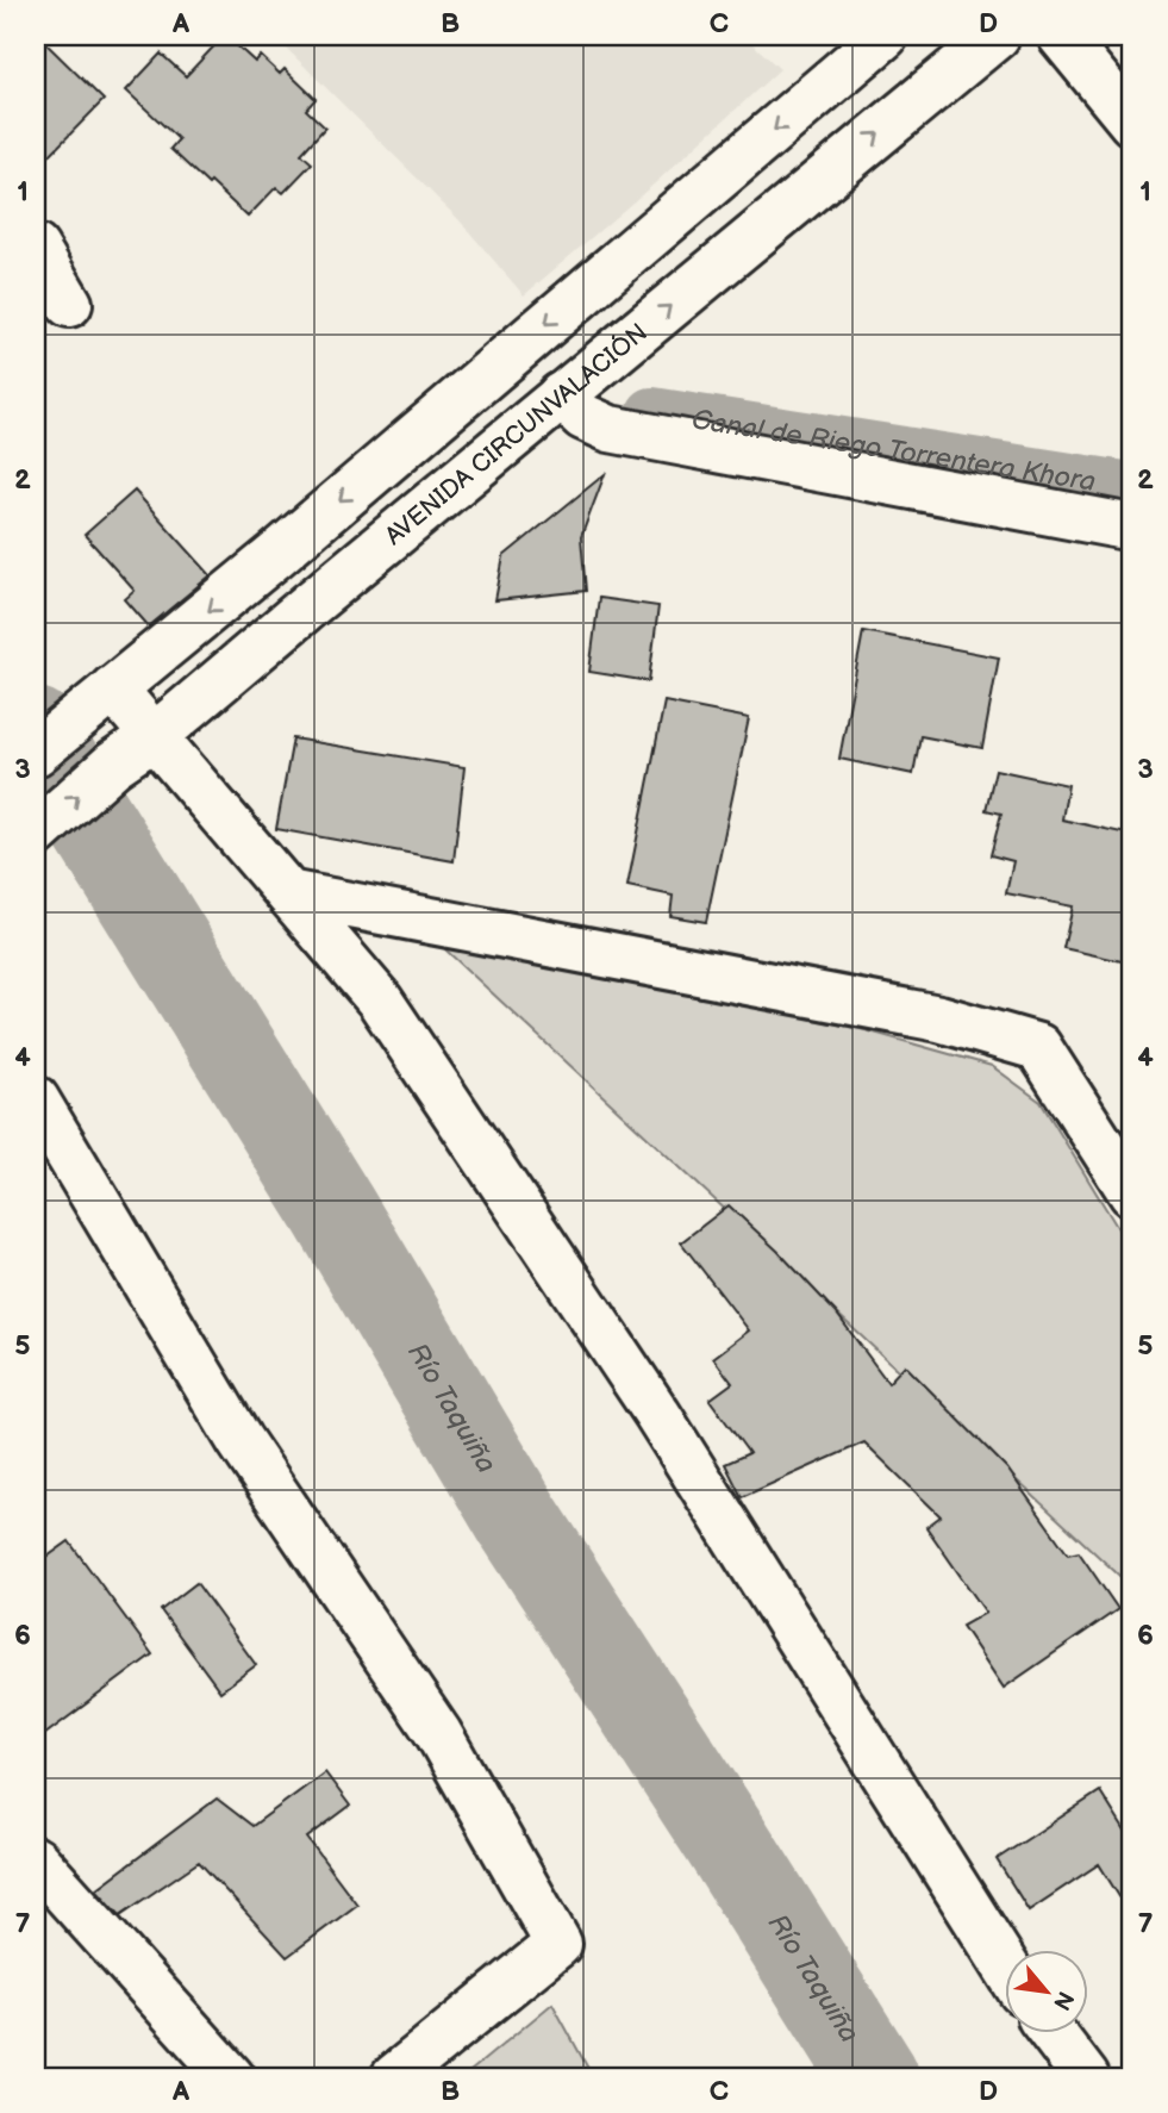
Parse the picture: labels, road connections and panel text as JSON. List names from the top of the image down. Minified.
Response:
{"streets":{"street":["AVENIDA CIRCUNVALACIÓN"]},"water":["Canal de Riego Torrentera Khora","Río Taquiña"],"north":"bottom right","grid":{"columns":["A","B","C","D"],"rows":["1","2","3","4","5","6","7"]}}
